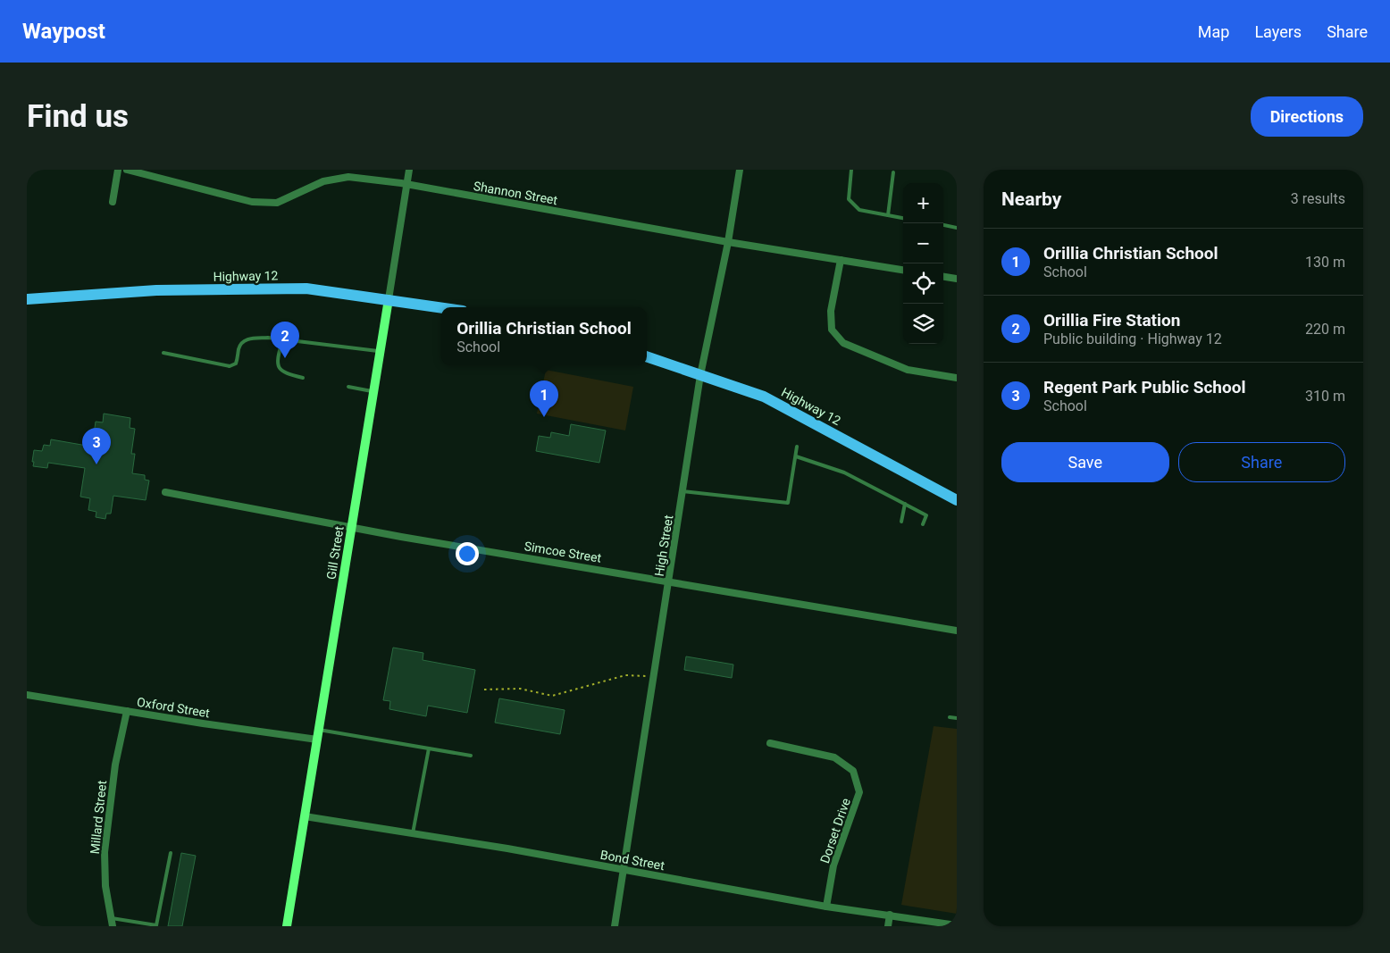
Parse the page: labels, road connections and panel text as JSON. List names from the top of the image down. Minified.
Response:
{"streets":{"highway":["Highway 12"],"main road":["Gill Street"],"street":["Shannon Street","High Street","Simcoe Street","Oxford Street","Millard Street","Dorset Drive","Bond Street"]},"crossings":[["Shannon Street","High Street"],["Shannon Street","Gill Street"],["Highway 12","High Street"],["Highway 12","Gill Street"],["High Street","Simcoe Street"],["High Street","Bond Street"],["Simcoe Street","Gill Street"],["Gill Street","Oxford Street"],["Gill Street","Bond Street"],["Oxford Street","Millard Street"],["Dorset Drive","Bond Street"]],"page":{"header":"Waypost","nav":["Map","Layers","Share"],"buttons":["Directions",["Save","Share"]],"title":"Find us","heading":["Nearby","3 results"],"map_buttons":["+","−"],"list":[{"mark":"1","name":"Orillia Christian School","note":"School","value":"130 m"},{"mark":"2","name":"Orillia Fire Station","note":"Public building · Highway 12","value":"220 m"},{"mark":"3","name":"Regent Park Public School","note":"School","value":"310 m"}],"popup":["Orillia Christian School","School"],"pins":["2","1","3"]}}
